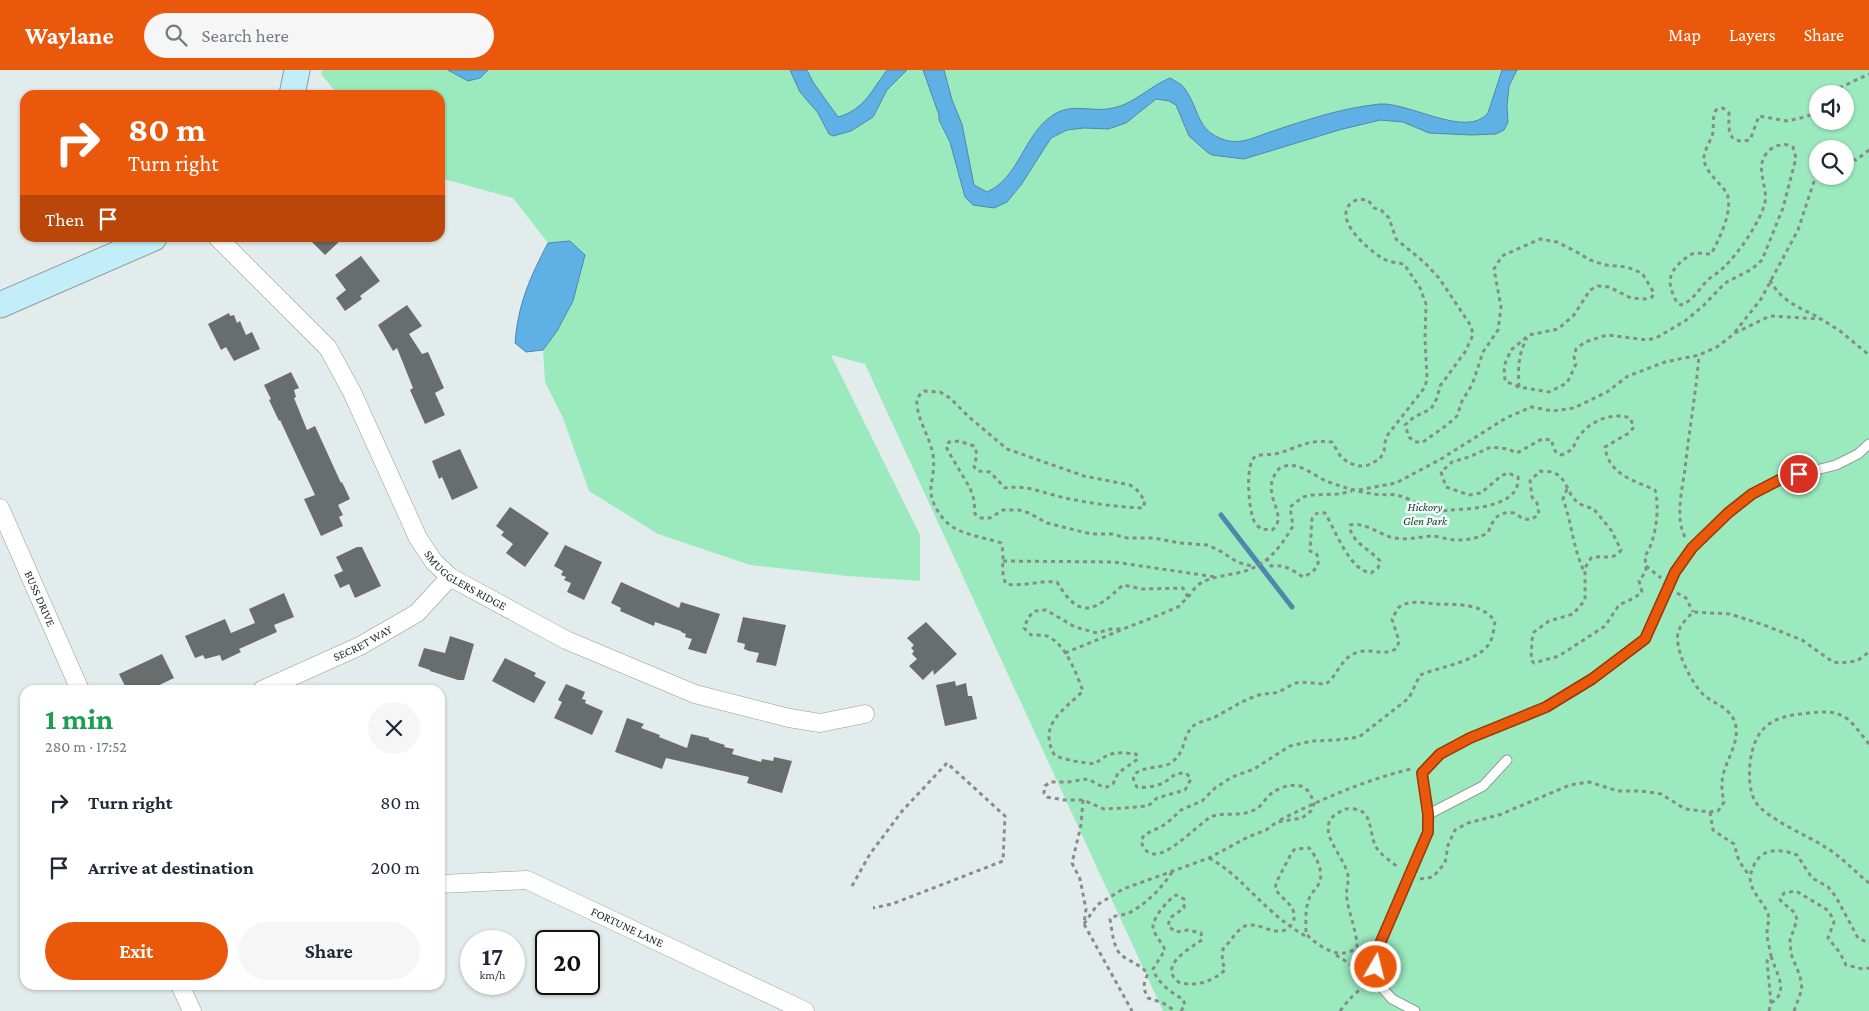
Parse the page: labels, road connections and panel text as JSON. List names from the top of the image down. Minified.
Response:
{"streets":{"street":["SMUGGLERS RIDGE","BUSS DRIVE","SECRET WAY","FORTUNE LANE"]},"crossings":[["SMUGGLERS RIDGE","SECRET WAY"]],"parks":["Hickory Glen Park"],"page":{"header":"Waylane","search":"Search here","nav":["Map","Layers","Share"],"turn":["80 m","Turn right"],"then":"Then","heading":["1 min","280 m · 17:52"],"list":[{"name":"Turn right","value":"80 m"},{"name":"Arrive at destination","value":"200 m"}],"buttons":["Exit","Share"],"speed":"17 km/h","limit":"20"}}
